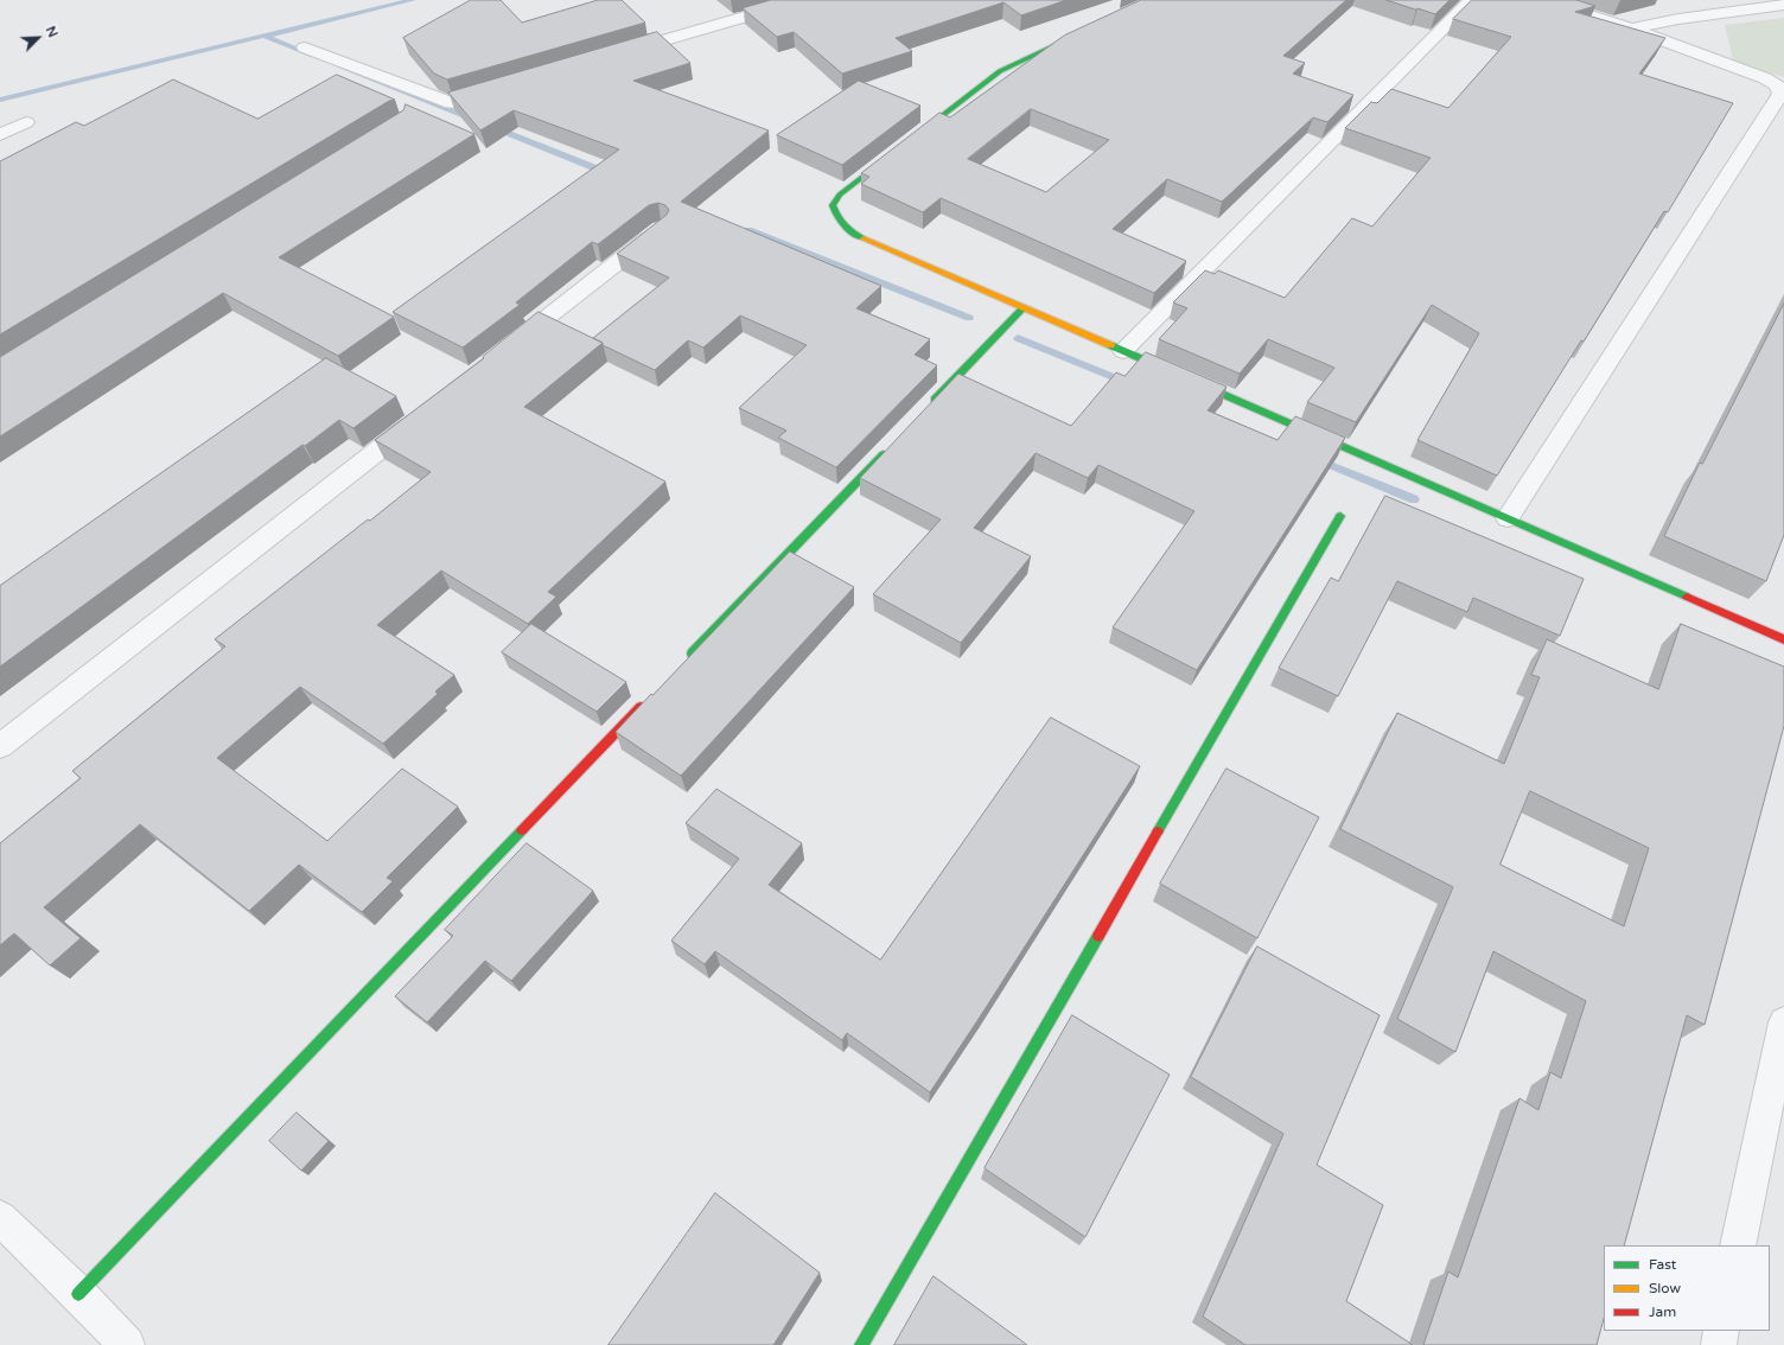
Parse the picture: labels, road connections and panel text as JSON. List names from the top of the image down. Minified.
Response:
{"legend":["Fast","Slow","Jam"],"north":"top right"}
